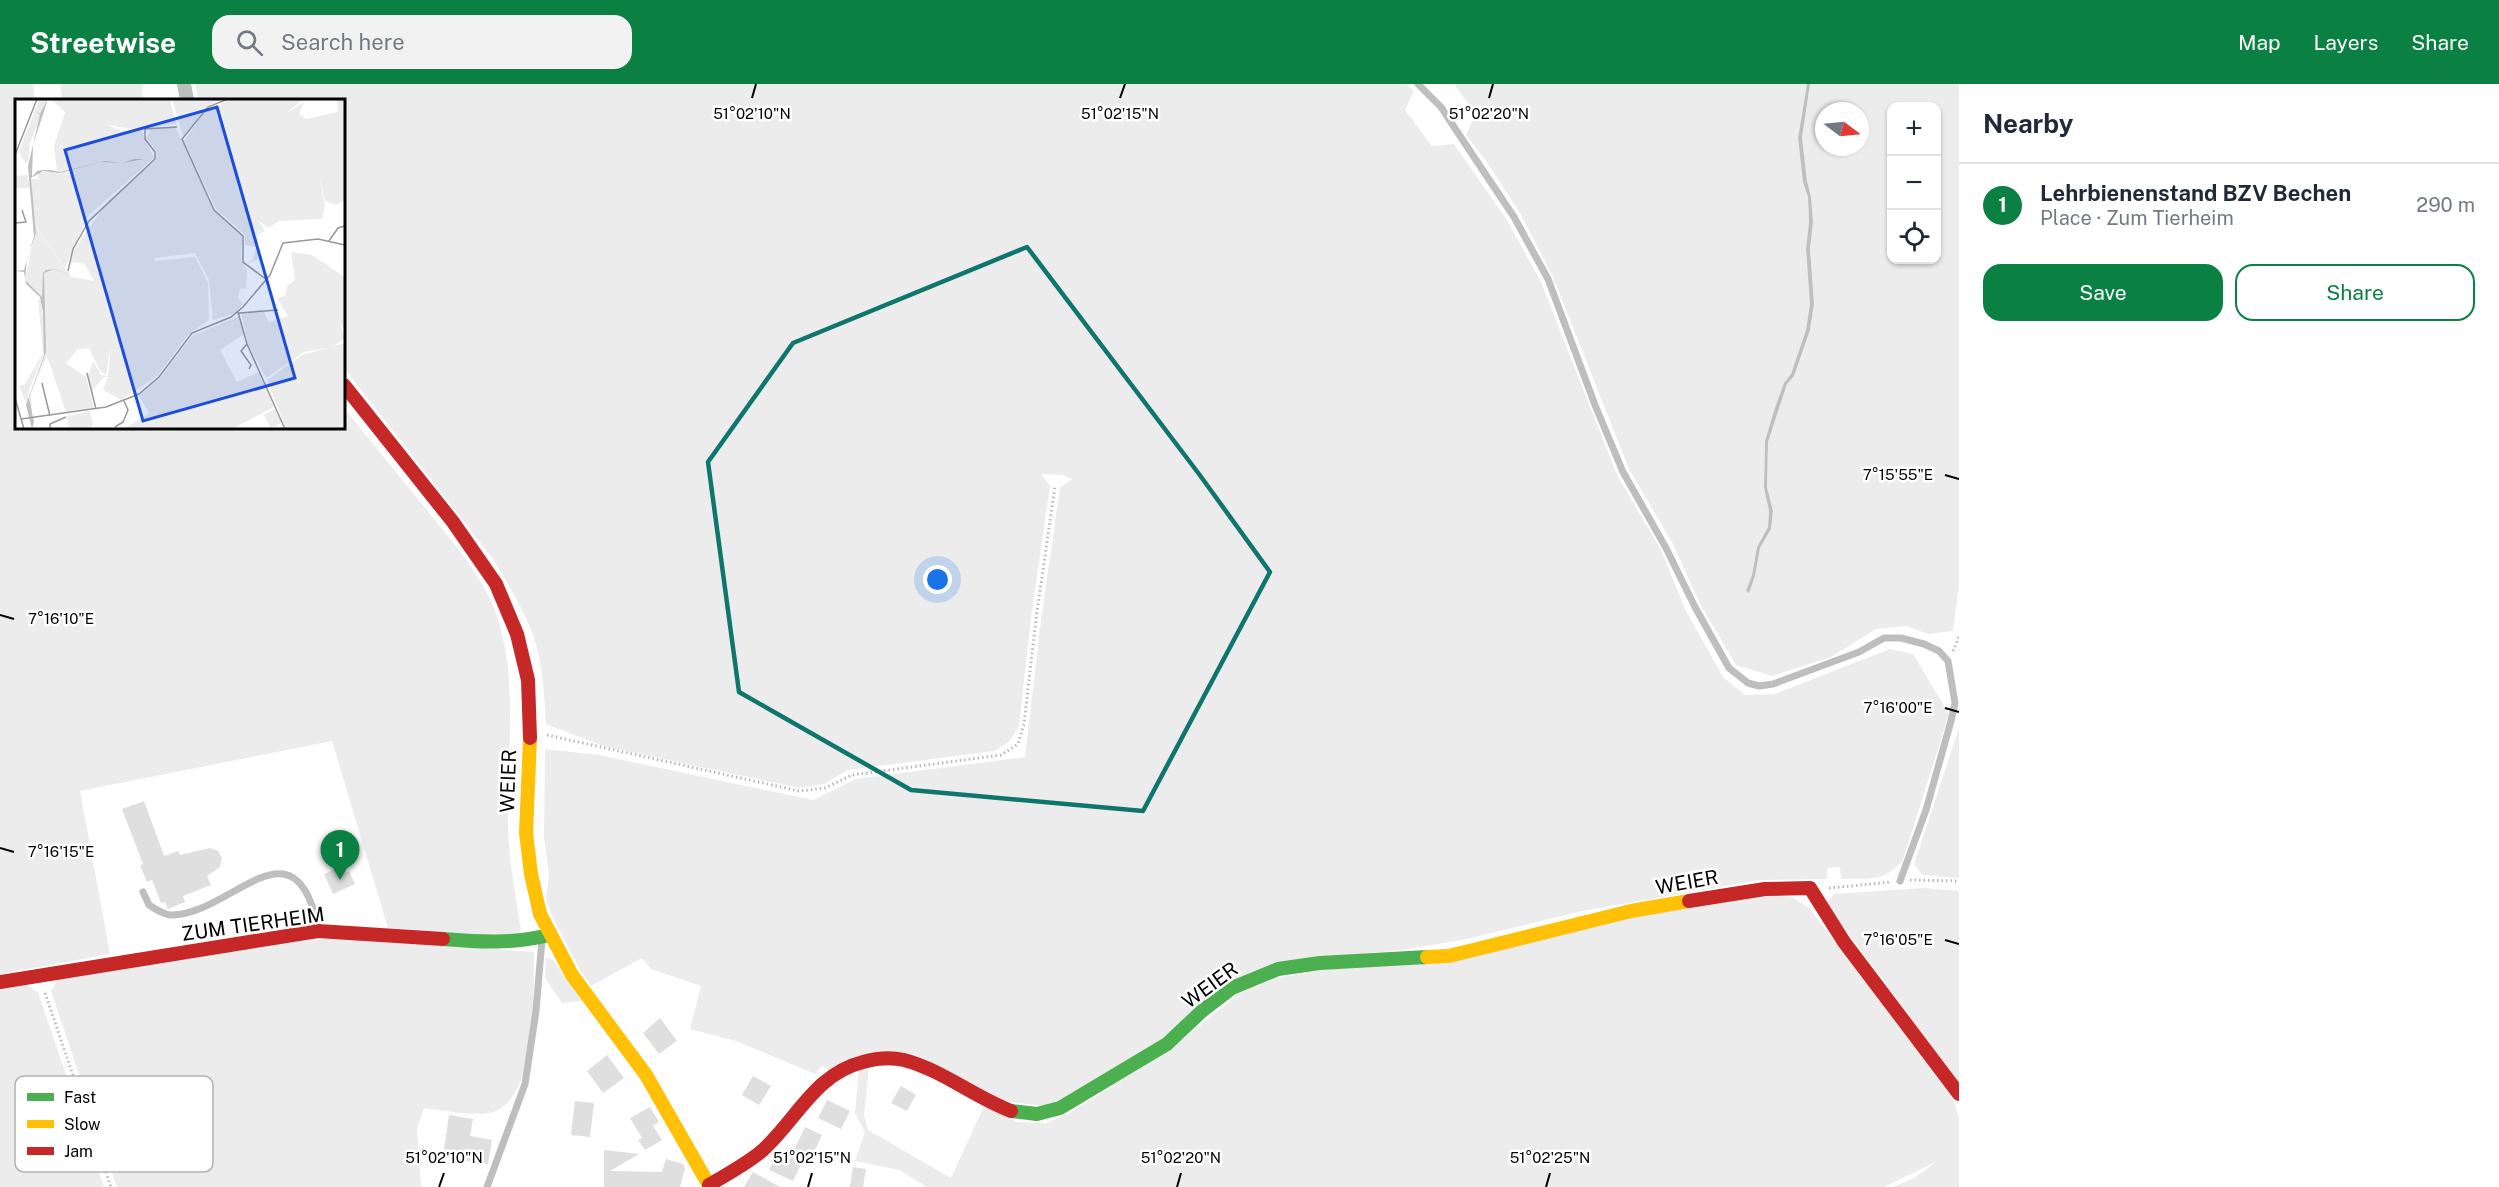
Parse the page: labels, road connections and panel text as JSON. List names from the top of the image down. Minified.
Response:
{"streets":{"street":["WEIER","ZUM TIERHEIM"]},"crossings":[["WEIER","ZUM TIERHEIM"]],"legend":["Fast","Slow","Jam"],"north":"right","page":{"header":"Streetwise","search":"Search here","nav":["Map","Layers","Share"],"heading":"Nearby","map_buttons":["+","−"],"list":[{"mark":"1","name":"Lehrbienenstand BZV Bechen","note":"Place · Zum Tierheim","value":"290 m"}],"buttons":["Save","Share"],"pins":"1"},"coordinates":["51°02'10\"N","51°02'15\"N","51°02'20\"N","7°15'55\"E","7°16'10\"E","7°16'00\"E","7°16'15\"E","7°16'05\"E","51°02'25\"N"]}
